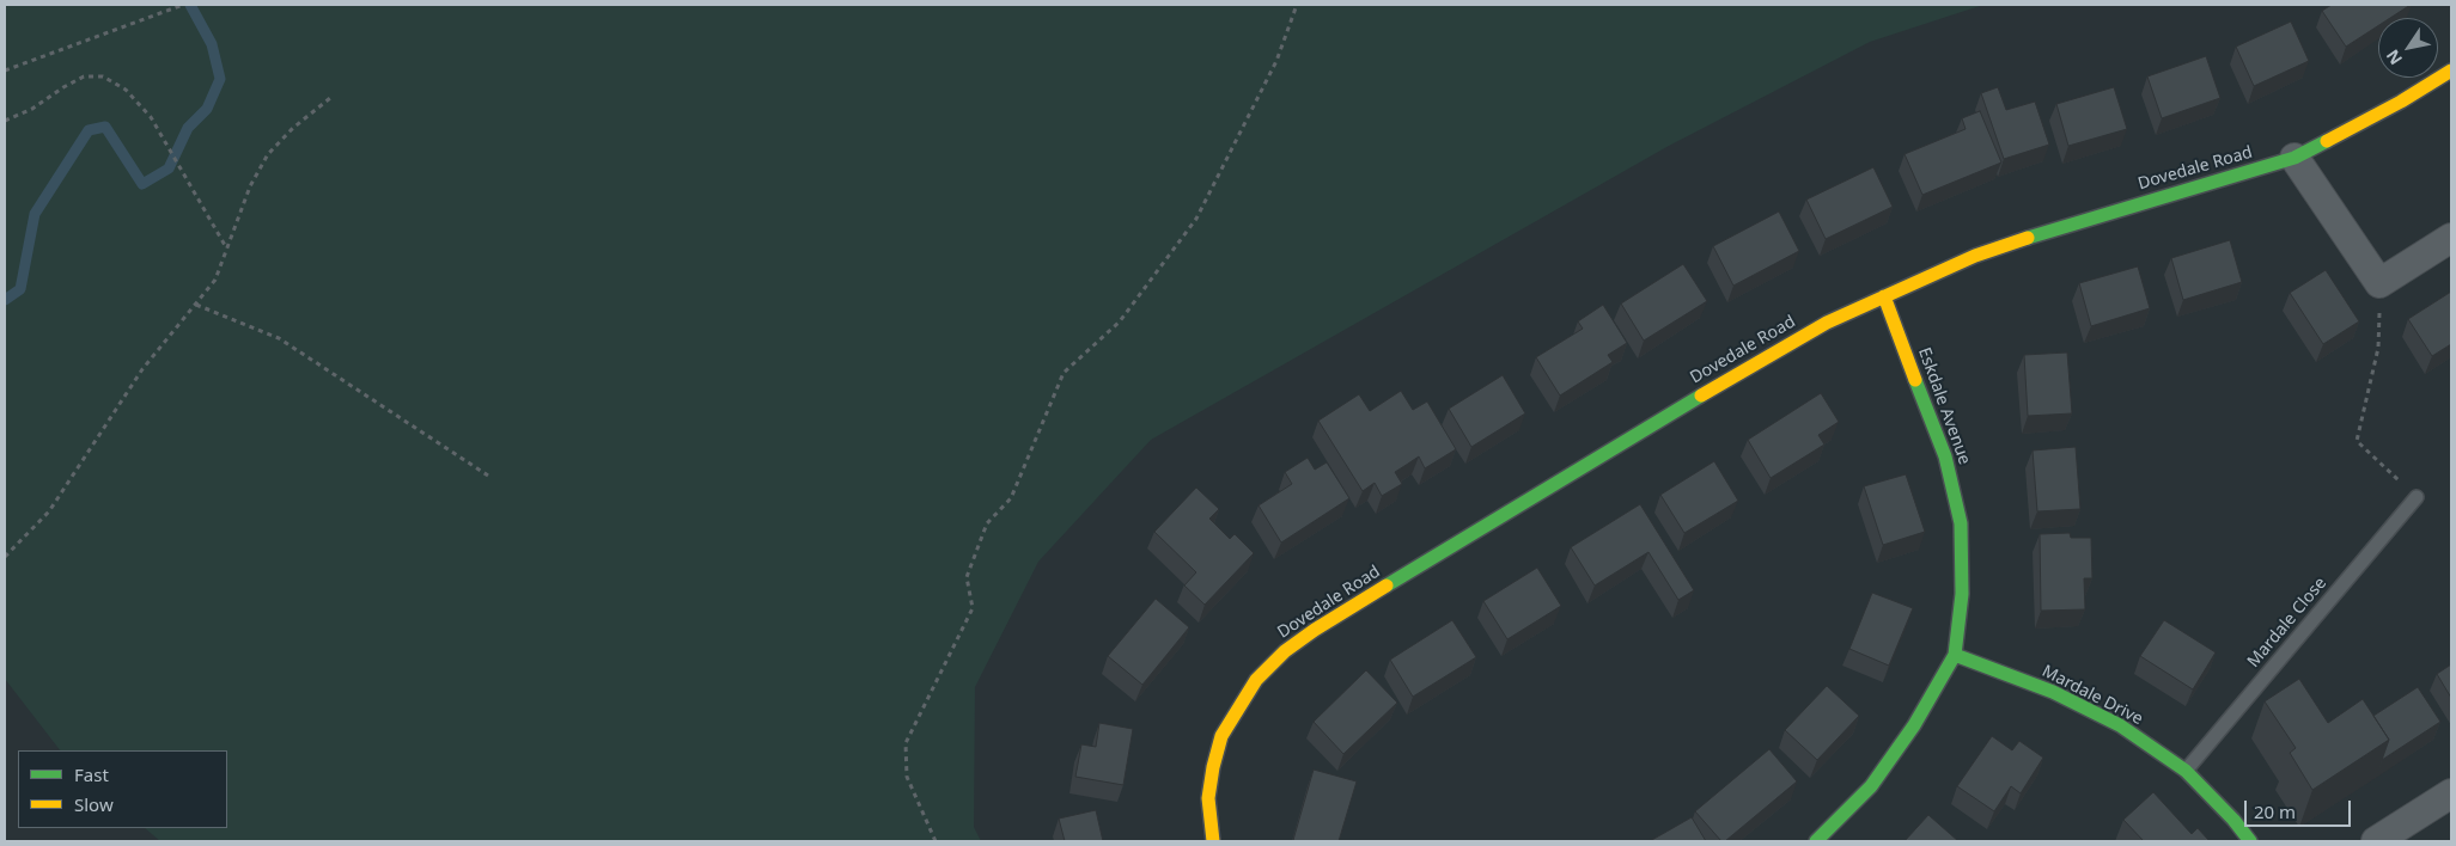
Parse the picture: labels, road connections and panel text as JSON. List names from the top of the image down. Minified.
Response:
{"streets":{"street":["Dovedale Road","Eskdale Avenue","Mardale Drive"],"lane":["Mardale Close"]},"crossings":[["Dovedale Road","Eskdale Avenue"],["Eskdale Avenue","Mardale Drive"],["Mardale Close","Mardale Drive"]],"legend":["Fast","Slow"],"scale_bar":"20 m","north":"bottom left"}
